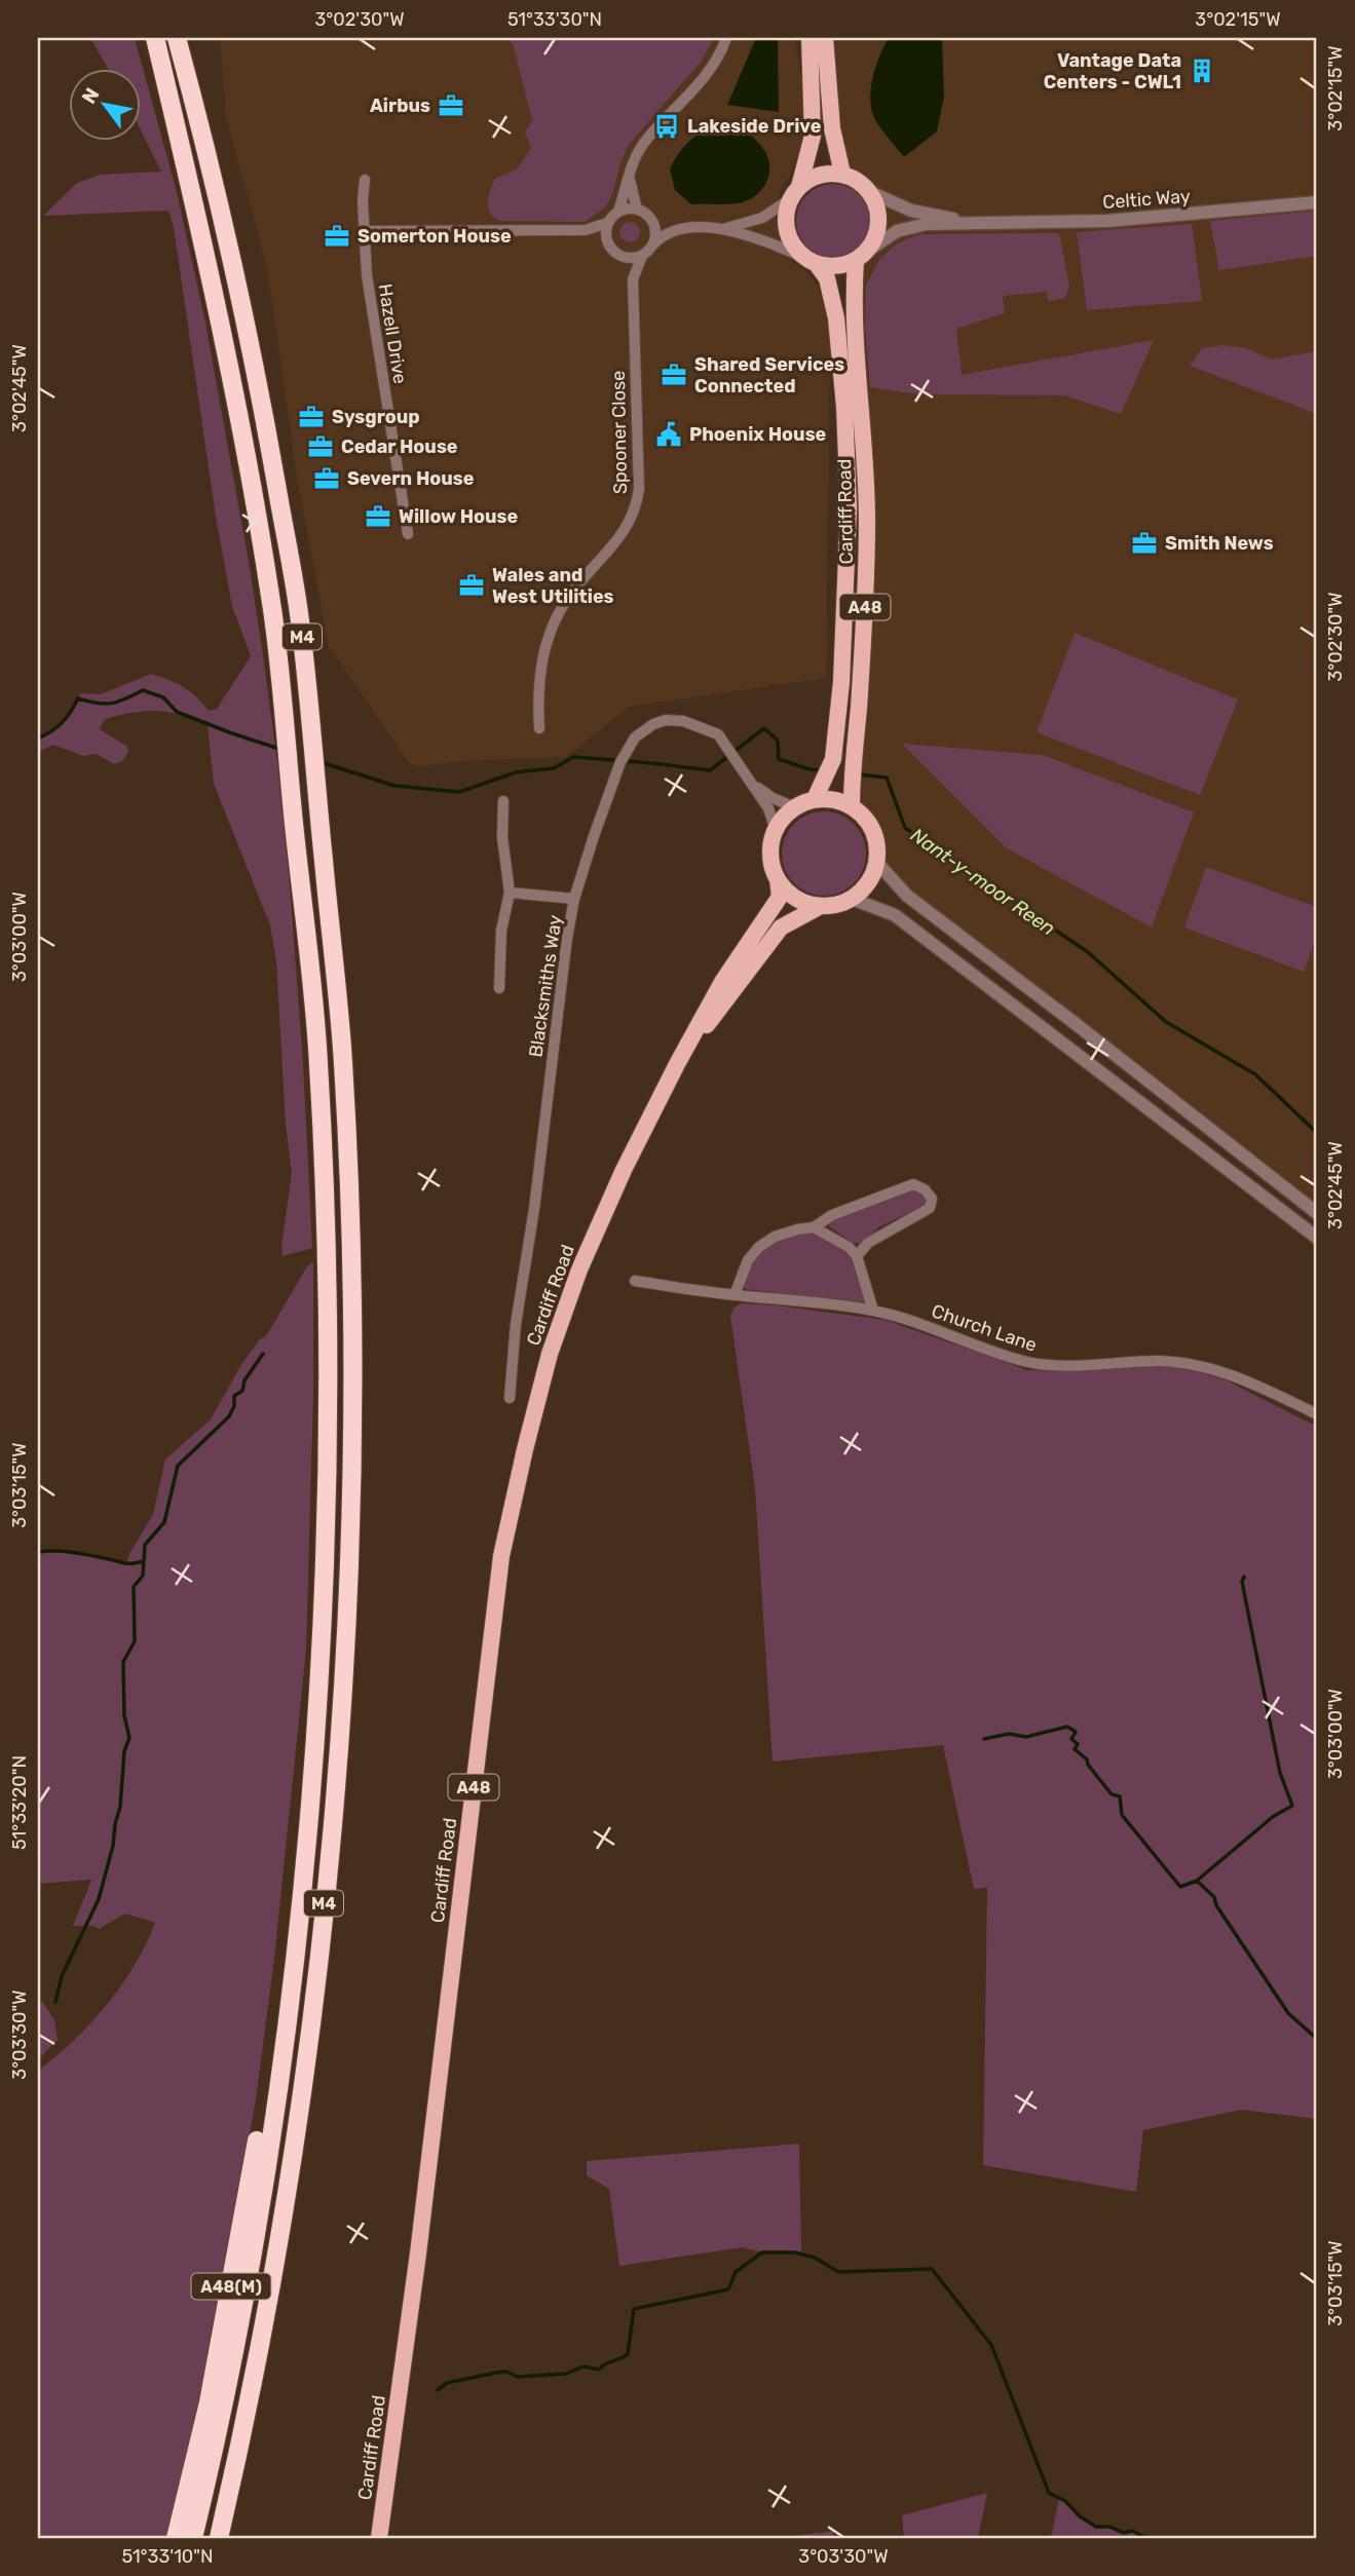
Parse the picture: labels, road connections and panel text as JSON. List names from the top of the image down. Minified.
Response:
{"streets":{"highway":["M4","A48(M)"],"main road":["Cardiff Road","A48"],"street":["Celtic Way","Hazell Drive","Spooner Close","Blacksmiths Way","Church Lane"]},"crossings":[["Celtic Way","Cardiff Road"],["Cardiff Road","Blacksmiths Way"],["M4","A48(M)"]],"water":["Nant-y-moor Reen"],"places":{"building":["Vantage Data Centers - CWL1"],"office":["Airbus","Somerton House","Shared Services Connected","Sysgroup","Cedar House","Severn House","Willow House","Smith News","Wales and West Utilities"],"bus stop":["Lakeside Drive"],"public building":["Phoenix House"]},"north":"top left","coordinates":["3°02'30\"W","51°33'30\"N","3°02'15\"W","3°02'45\"W","3°03'00\"W","3°03'15\"W","51°33'20\"N","3°03'30\"W","51°33'10\"N"]}
